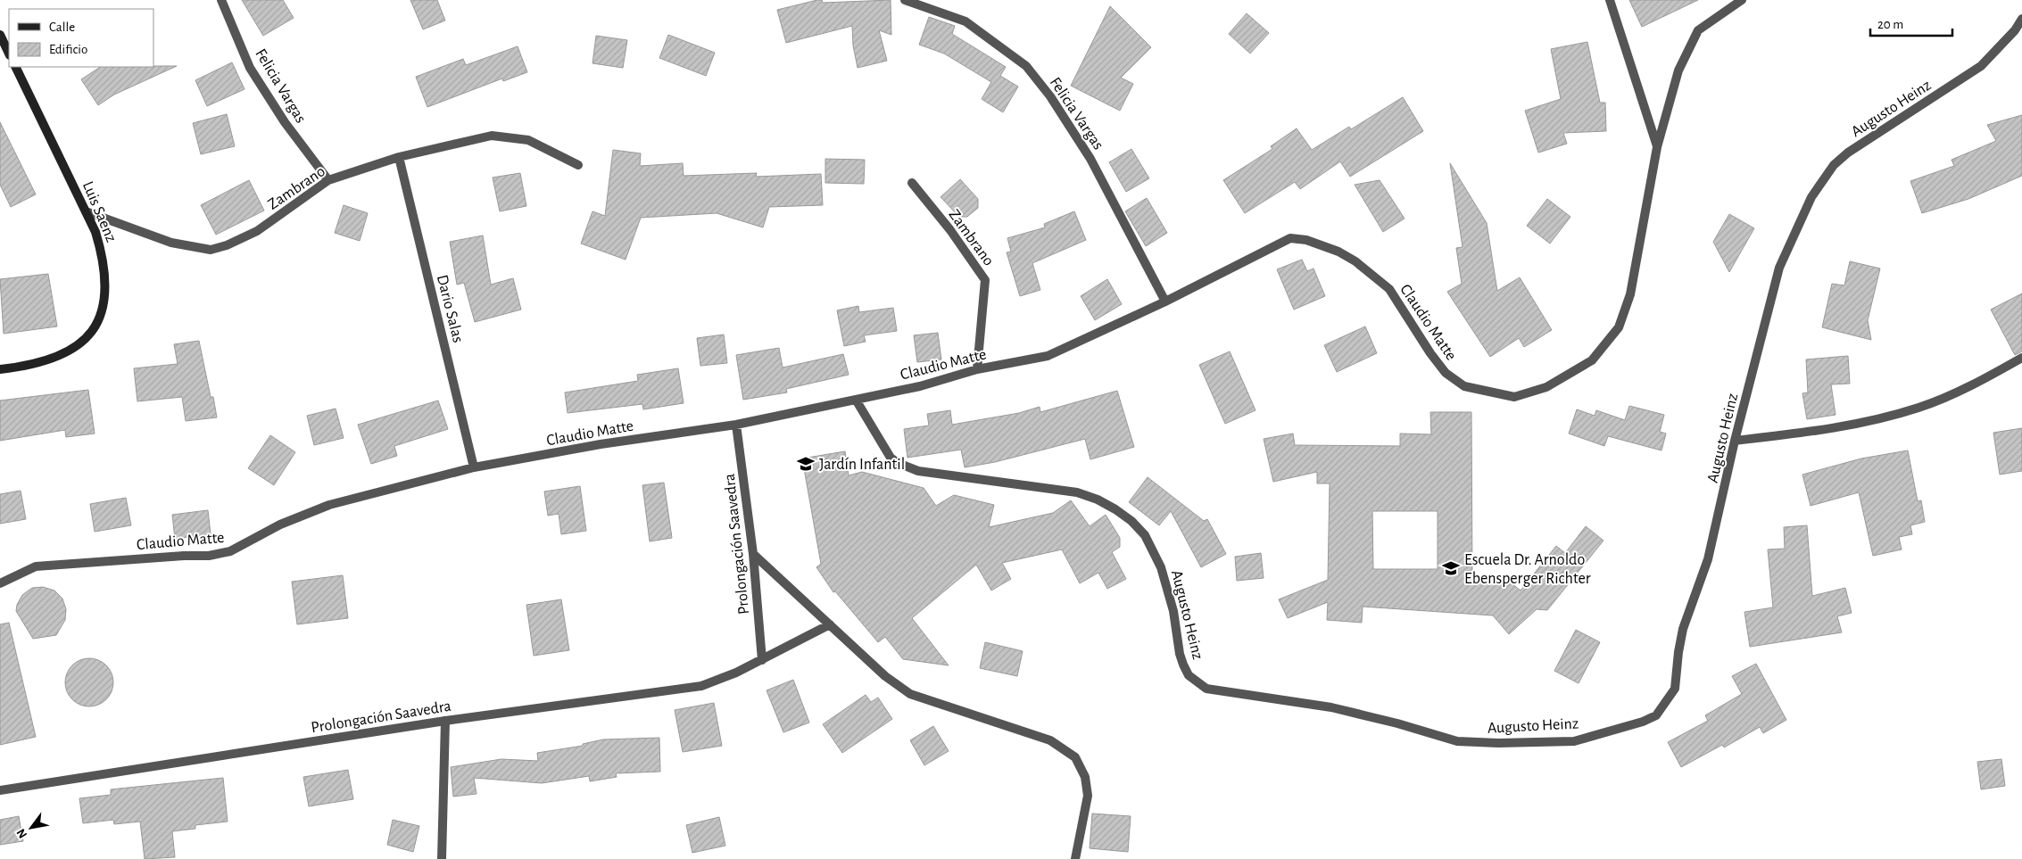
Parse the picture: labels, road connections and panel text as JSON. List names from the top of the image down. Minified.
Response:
{"streets":{"main road":["Luis Saenz"],"street":["Felicia Vargas","Augusto Heinz","Zambrano","Dario Salas","Claudio Matte","Prolongación Saavedra"]},"crossings":[["Felicia Vargas","Zambrano"],["Felicia Vargas","Claudio Matte"],["Augusto Heinz","Claudio Matte"],["Zambrano","Luis Saenz"],["Zambrano","Dario Salas"],["Zambrano","Claudio Matte"],["Dario Salas","Claudio Matte"],["Claudio Matte","Prolongación Saavedra"]],"places":{"school or university":["Jardín Infantil","Escuela Dr. Arnoldo Ebensperger Richter"]},"legend":["Calle","Edificio"],"scale_bar":"20 m","north":"bottom left"}
